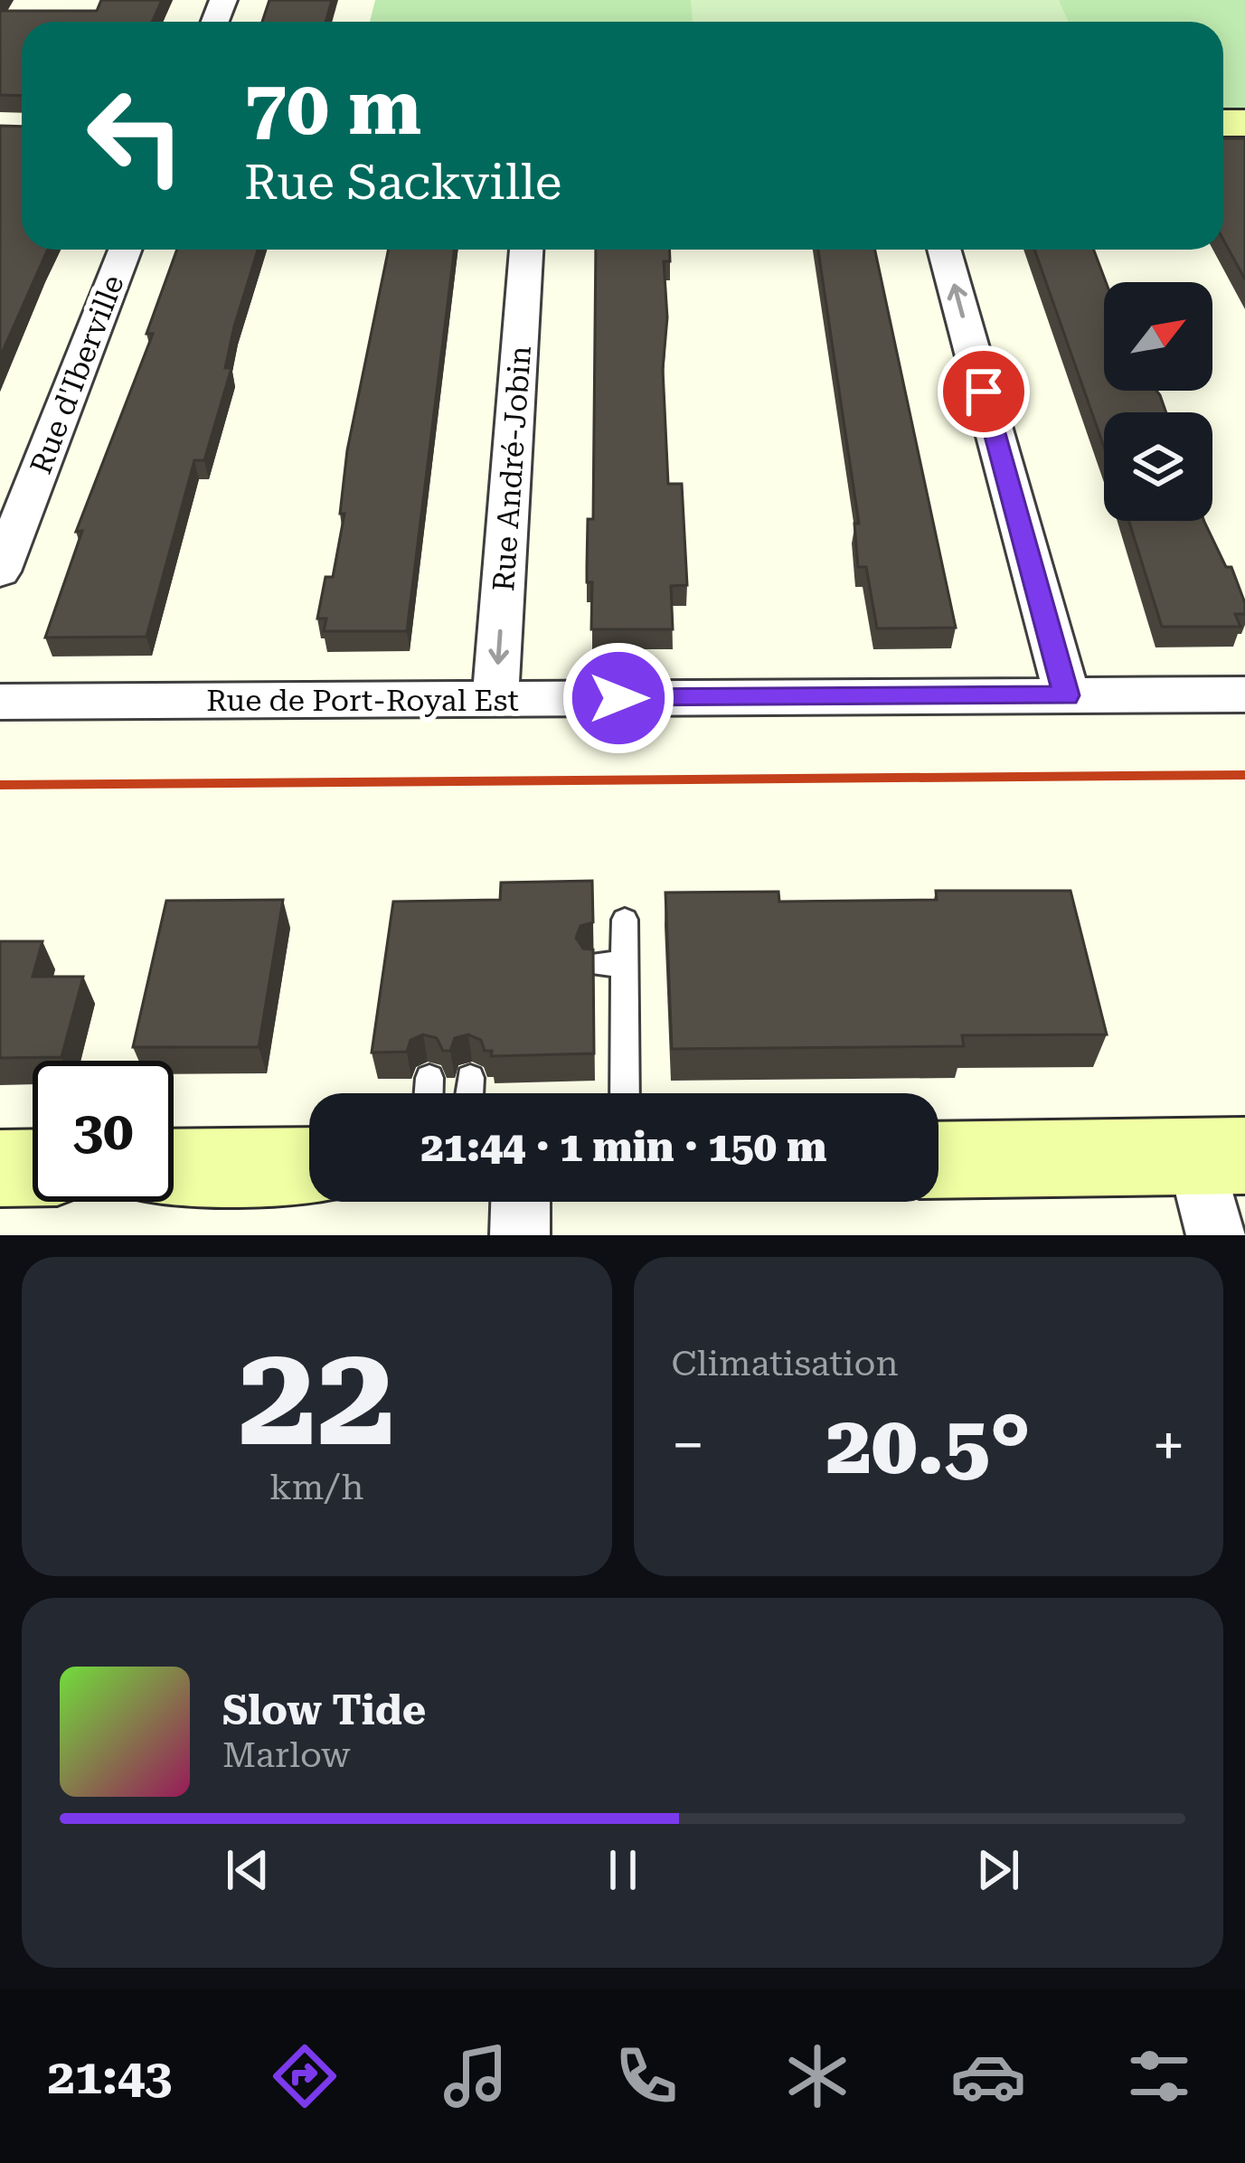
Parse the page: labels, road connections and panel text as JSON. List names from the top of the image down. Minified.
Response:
{"streets":{"street":["Rue d'Iberville","Rue André-Jobin","Rue de Port-Royal Est"]},"crossings":[["Rue André-Jobin","Rue de Port-Royal Est"]],"one_way":["Rue André-Jobin"],"north":"top right","page":{"turn":["70 m","Rue Sackville"],"limit":"30","trip":"21:44 · 1 min · 150 m","tile":[["22","km/h"],"Climatisation"],"heat":["−","20.5°","+"],"song":["Slow Tide","Marlow"],"tabs":"21:43"}}
